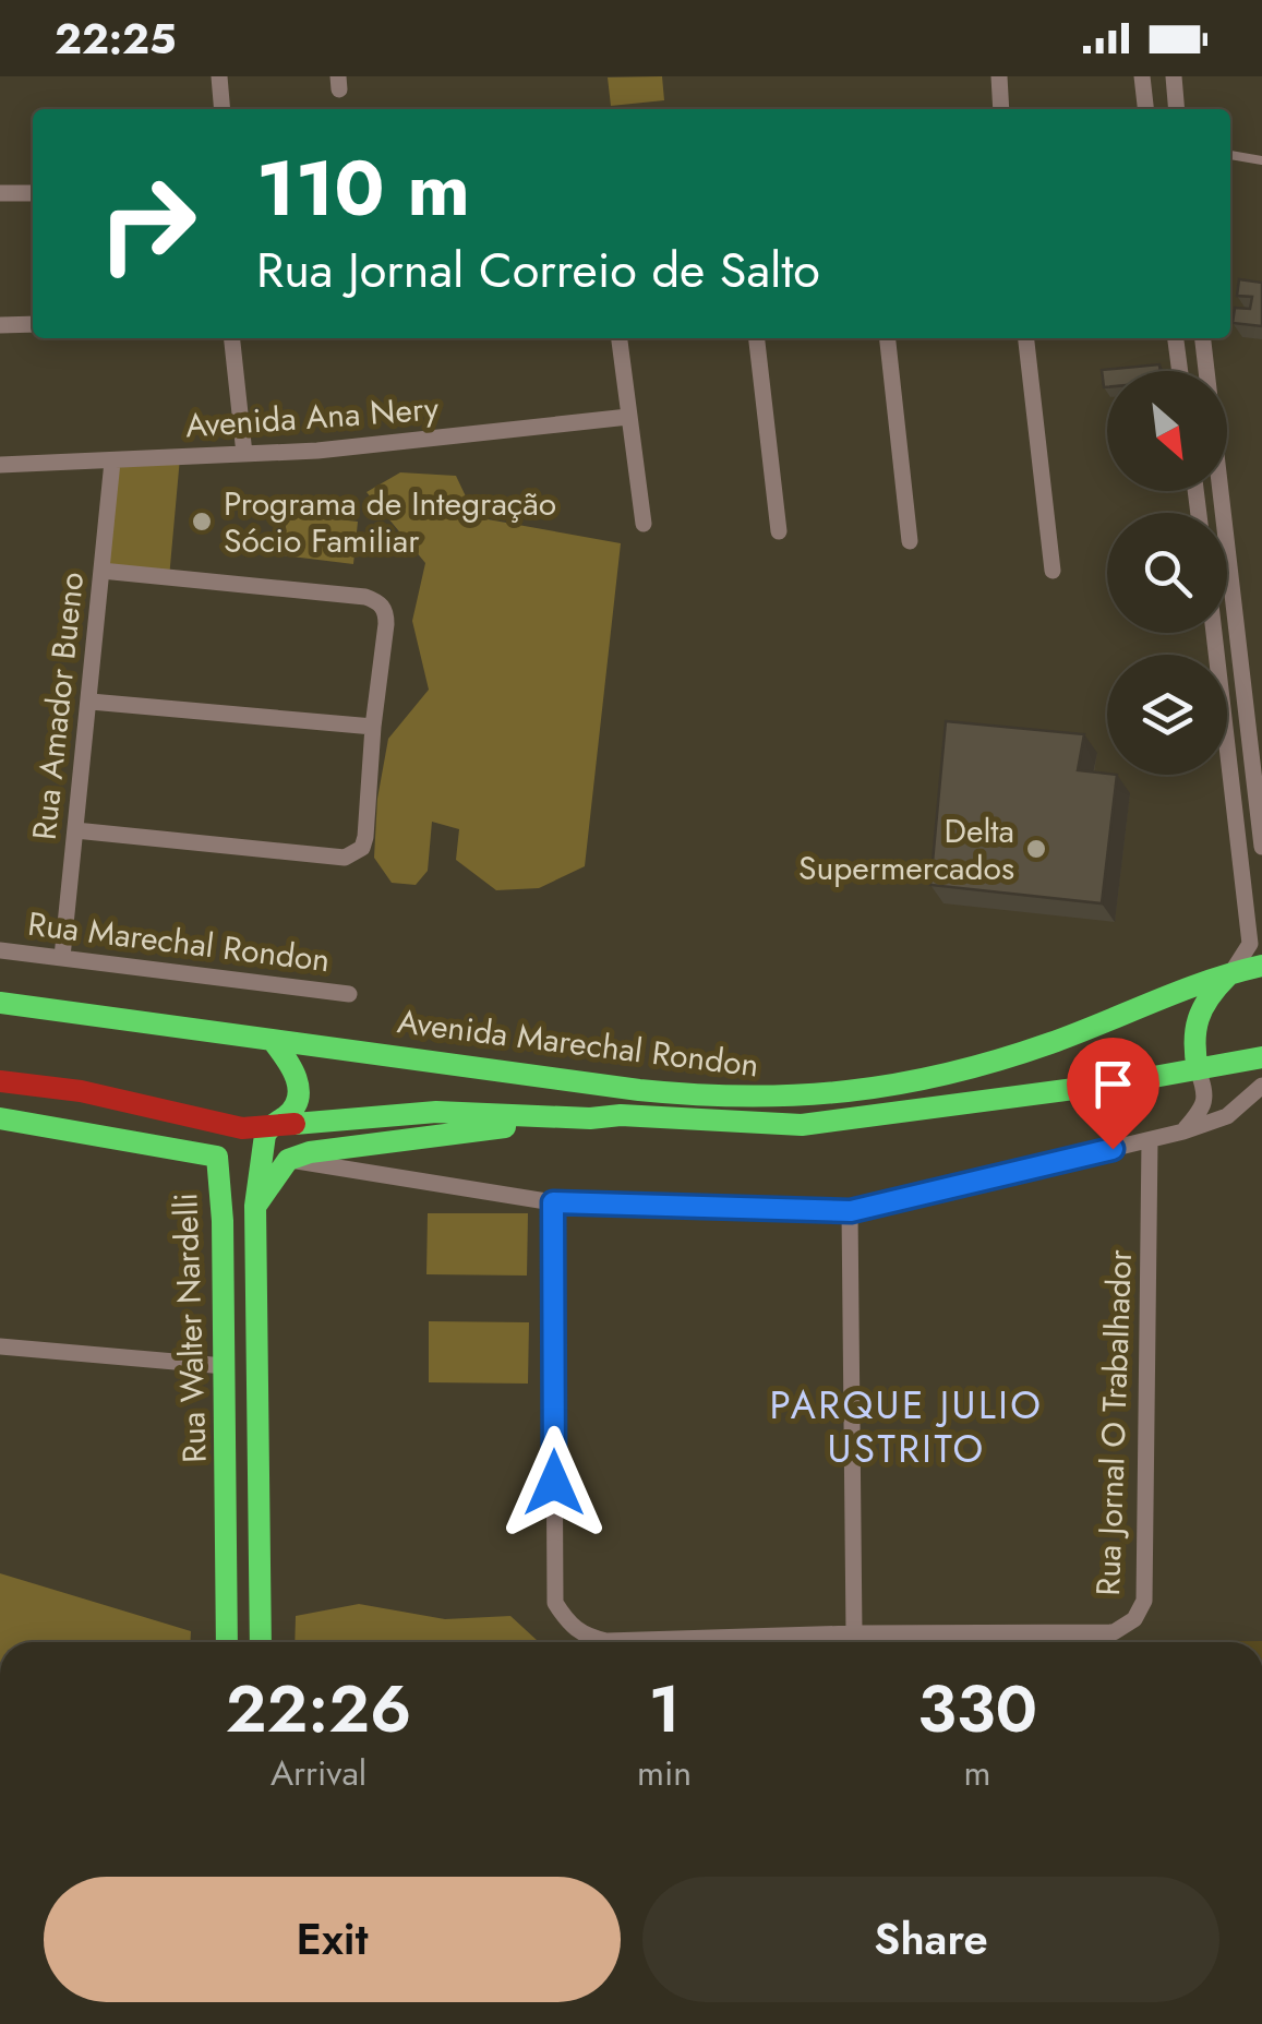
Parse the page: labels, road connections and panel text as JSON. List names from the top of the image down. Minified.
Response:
{"streets":{"main road":["Avenida Marechal Rondon","Rua Walter Nardelli"],"street":["Avenida Ana Nery","Rua Amador Bueno","Rua Marechal Rondon","Rua Jornal O Trabalhador"]},"crossings":[["Avenida Ana Nery","Rua Amador Bueno"],["Rua Amador Bueno","Rua Marechal Rondon"],["Avenida Marechal Rondon","Rua Walter Nardelli"]],"districts":["PARQUE JULIO USTRITO"],"places":["Programa de Integração Sócio Familiar","Delta Supermercados"],"north":"bottom right","page":{"status":"22:25","turn":["110 m","Rua Jornal Correio de Salto"],"eta":["22:26","Arrival","1","min","330","m"],"buttons":["Exit","Share"]}}
